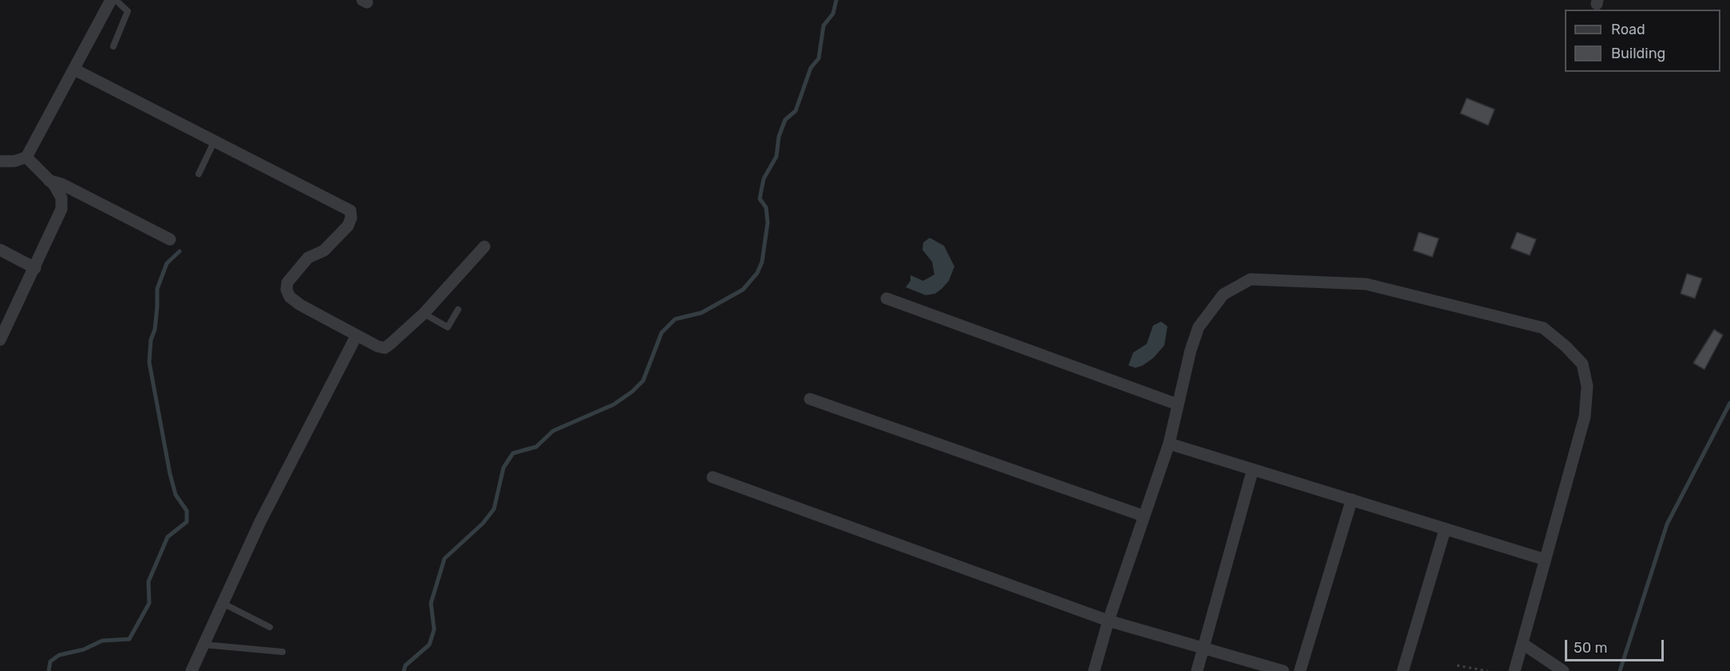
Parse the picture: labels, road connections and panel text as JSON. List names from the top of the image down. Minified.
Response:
{"legend":["Road","Building"],"scale_bar":"50 m"}
